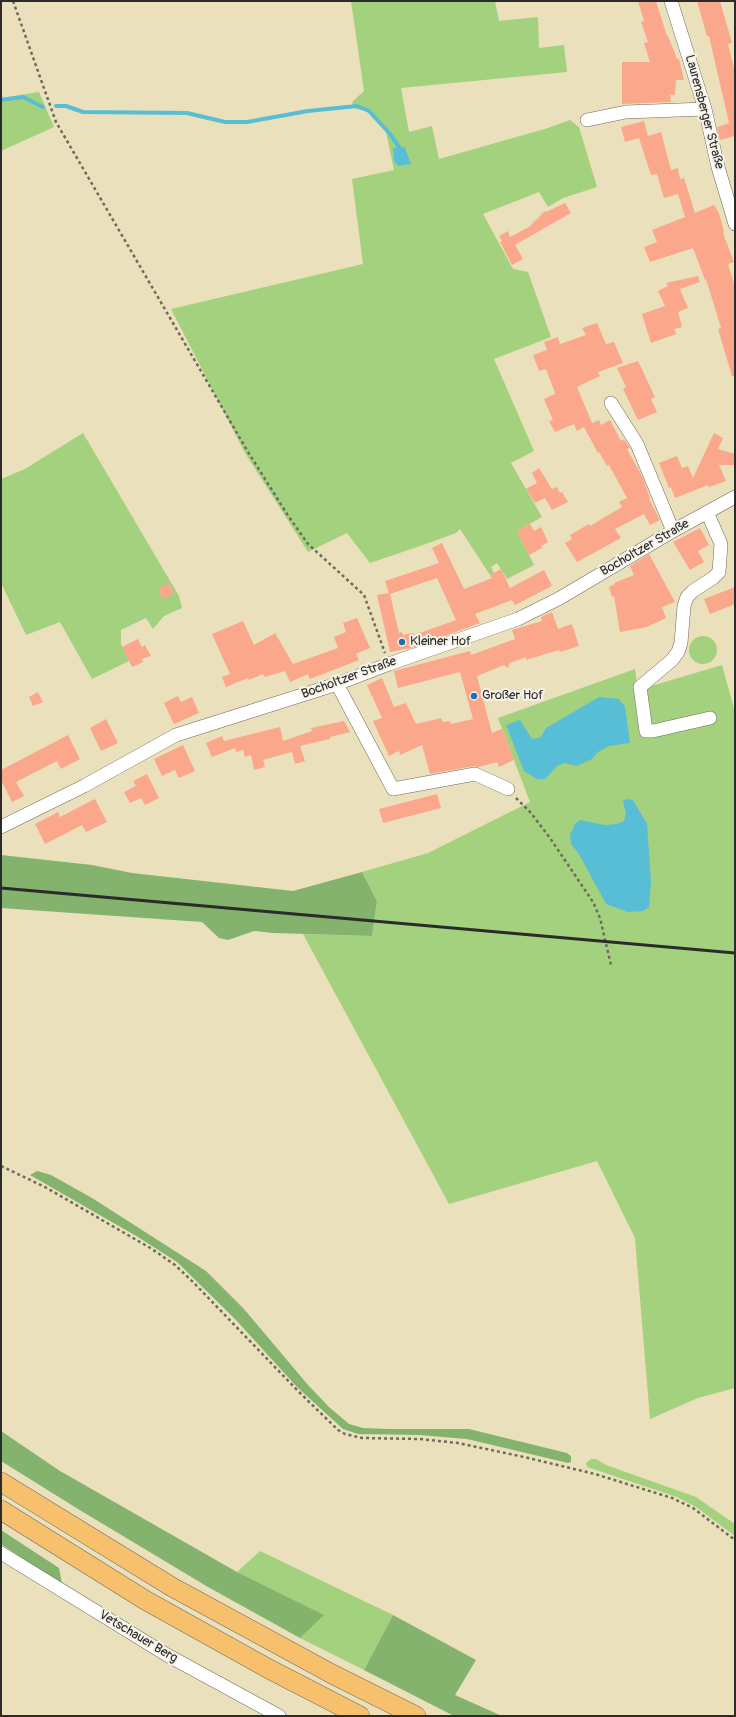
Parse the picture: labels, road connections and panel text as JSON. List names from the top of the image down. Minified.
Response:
{"streets":{"street":["Laurensberger Straße","Bocholtzer Straße","Vetschauer Berg"]},"places":["Kleiner Hof","Großer Hof"]}
